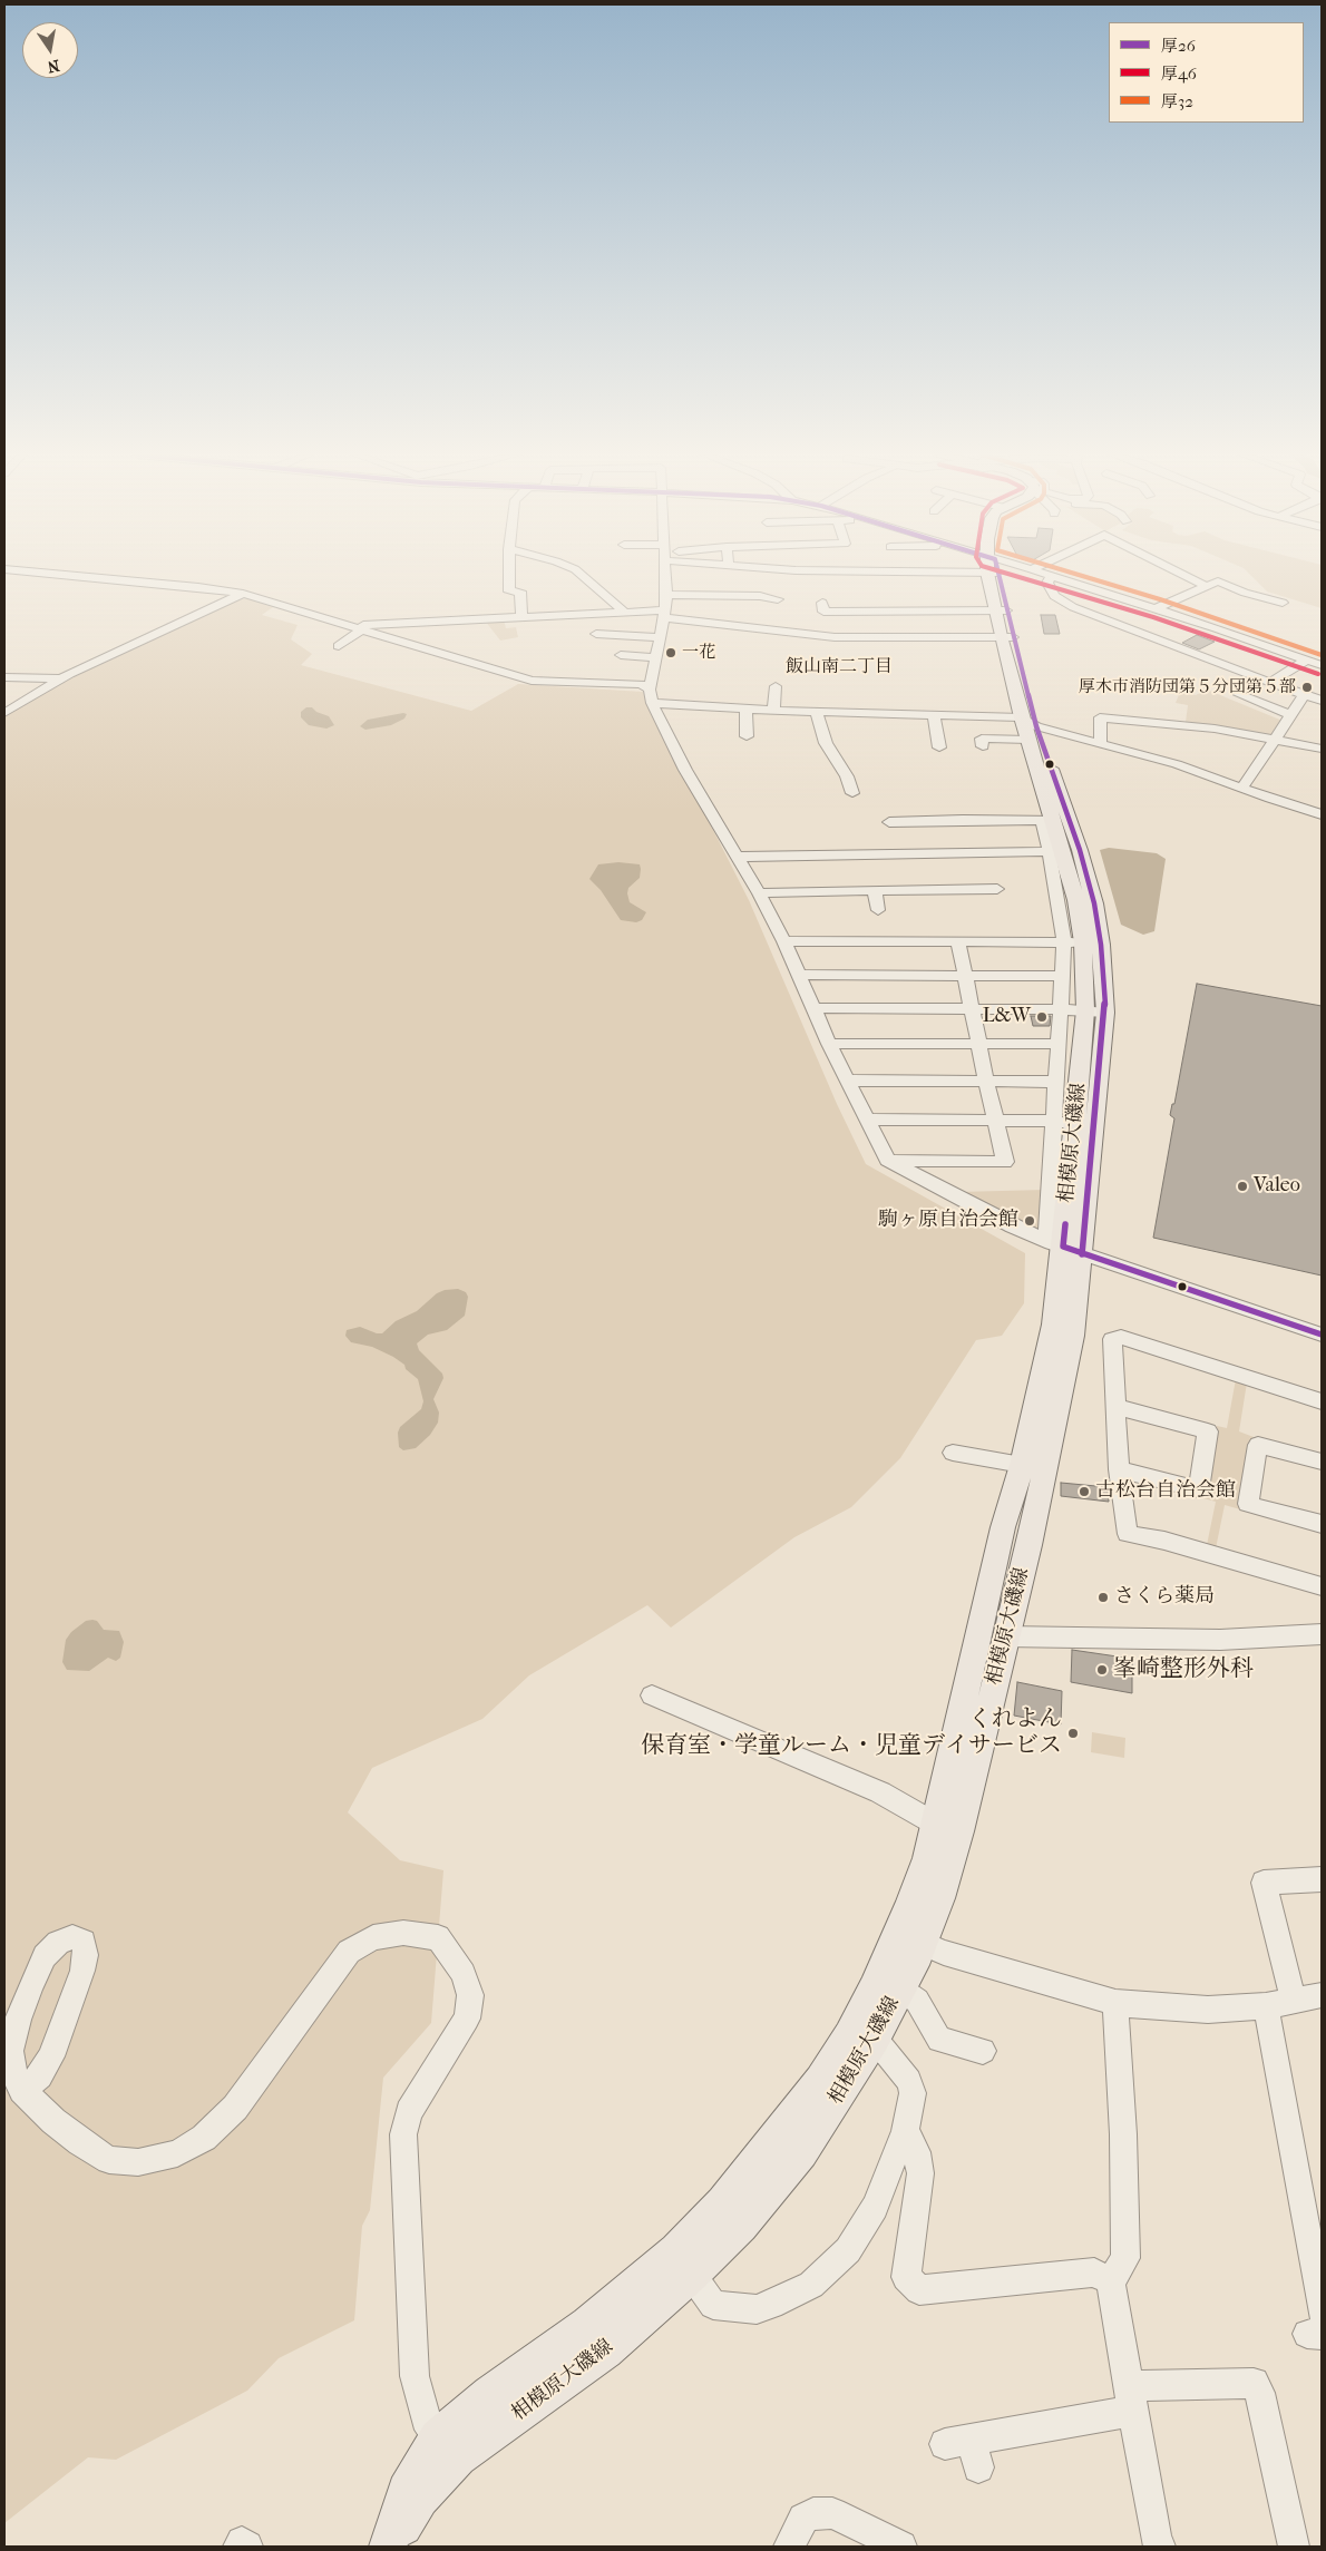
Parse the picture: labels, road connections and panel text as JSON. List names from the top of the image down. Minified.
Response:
{"streets":{"main road":["相模原大磯線"]},"districts":["飯山南二丁目"],"places":["一花","厚木市消防団第５分団第５部","L&W","Valeo","駒ヶ原自治会館","古松台自治会館","さくら薬局","峯崎整形外科","くれよん 保育室・学童ルーム・児童デイサービス"],"lines":["transit line 厚26","transit line 厚46","transit line 厚32"],"legend":["厚26","厚46","厚32"],"north":"bottom"}
